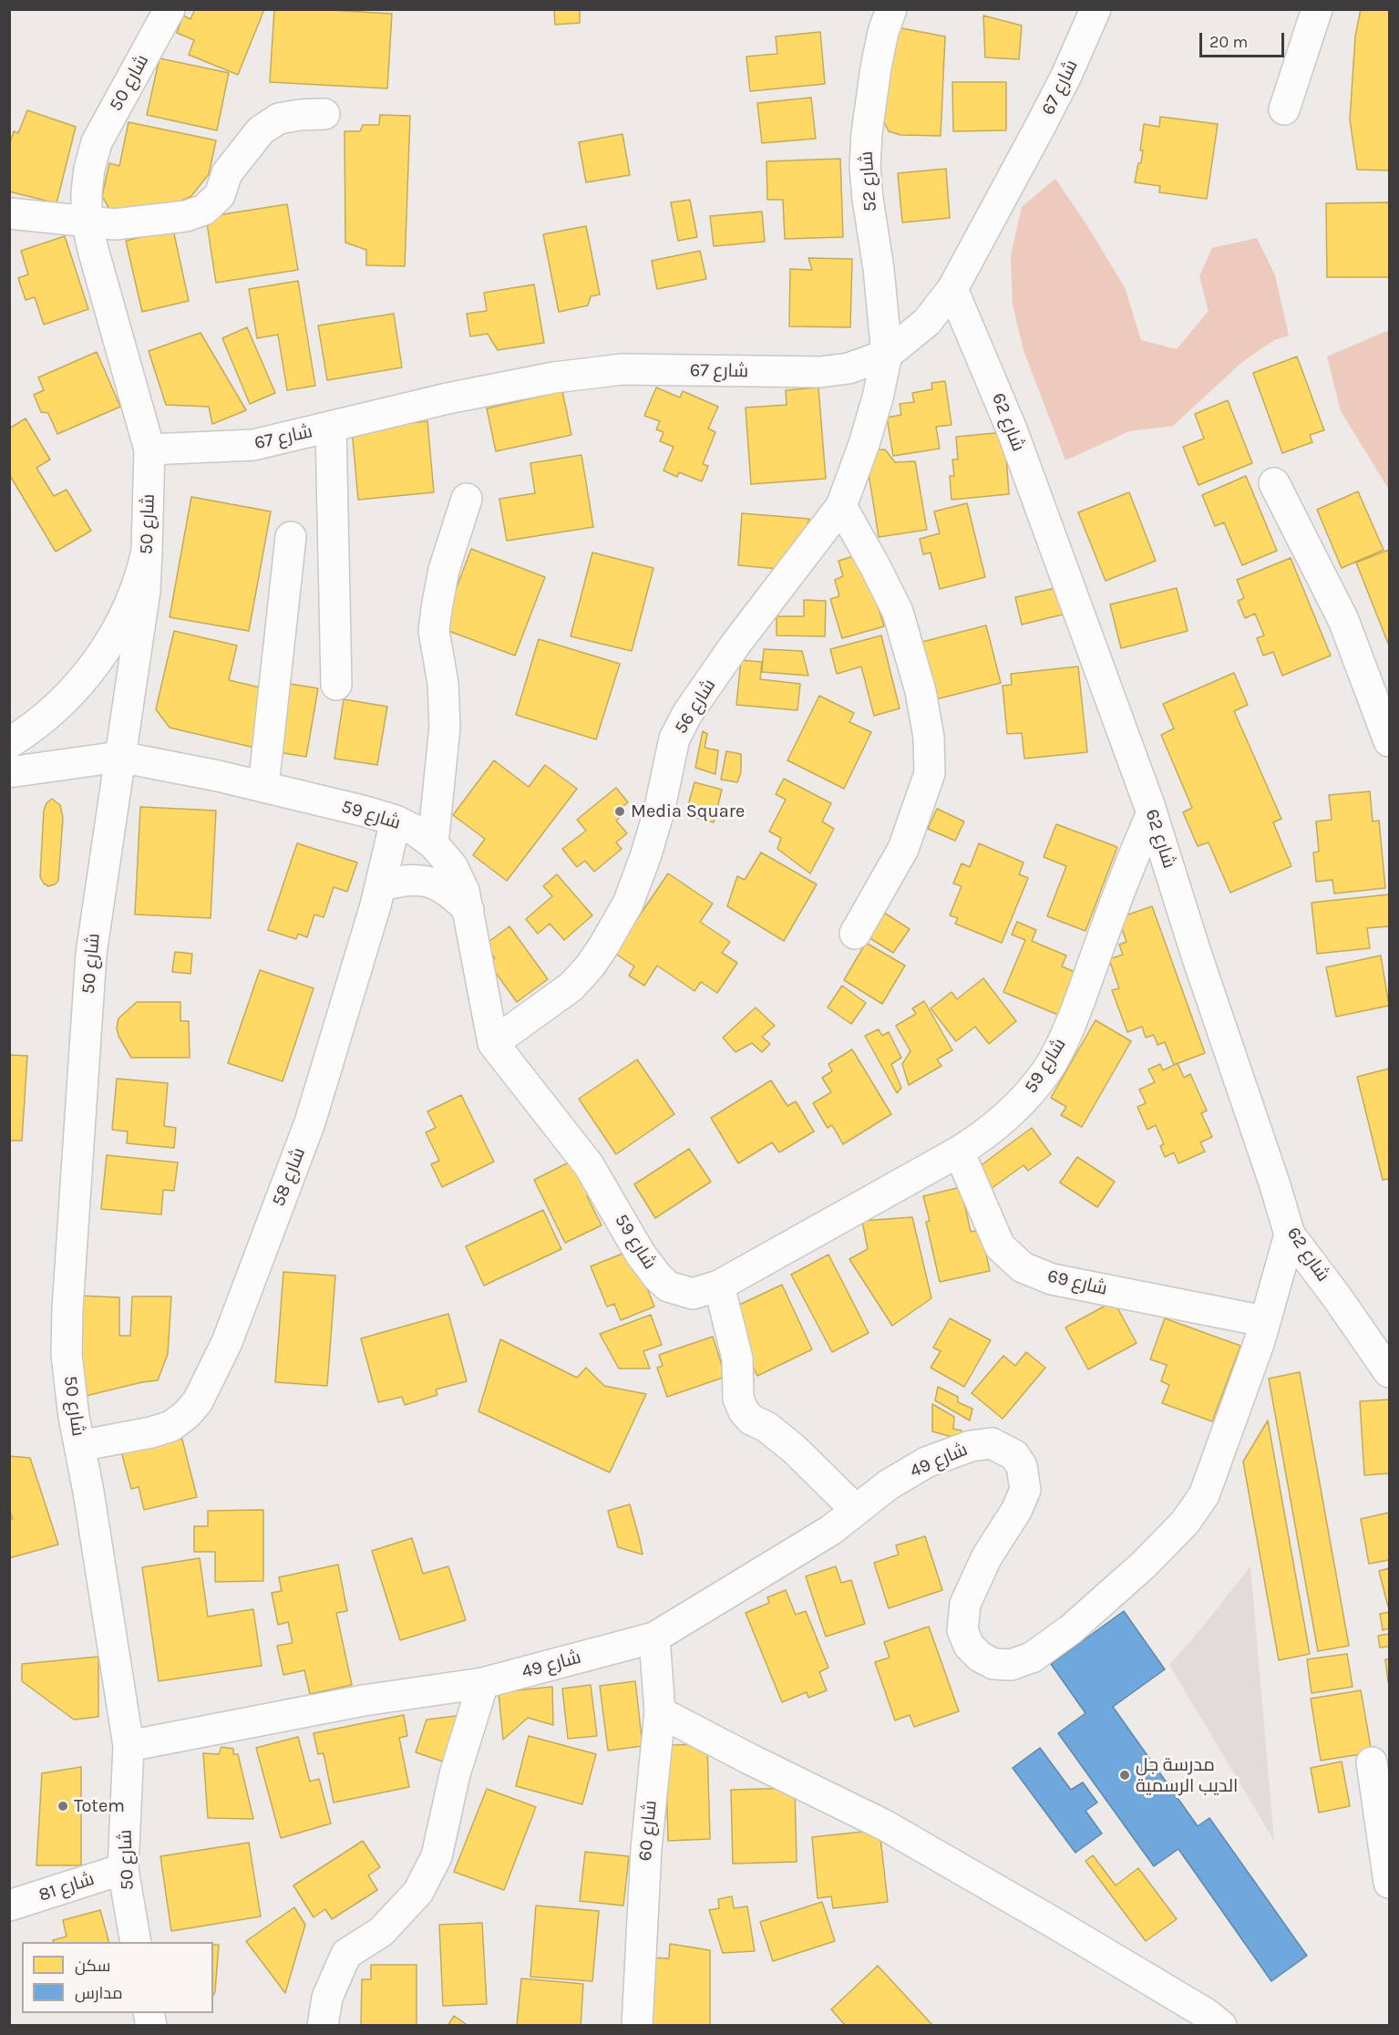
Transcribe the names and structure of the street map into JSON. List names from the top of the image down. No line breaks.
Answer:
{"streets":{"street":["شارع 50","شارع 67","شارع 52","شارع 62","شارع 56","شارع 59","شارع 58","شارع 69","شارع 49","شارع 60","شارع 81"]},"crossings":[["شارع 50","شارع 67"],["شارع 50","شارع 59"],["شارع 50","شارع 58"],["شارع 50","شارع 49"],["شارع 50","شارع 81"],["شارع 67","شارع 52"],["شارع 67","شارع 62"],["شارع 67","شارع 56"],["شارع 52","شارع 56"],["شارع 62","شارع 59"],["شارع 62","شارع 49"],["شارع 56","شارع 59"],["شارع 59","شارع 58"],["شارع 59","شارع 69"],["شارع 69","شارع 49"],["شارع 49","شارع 60"]],"places":["Media Square","مدرسة جل الديب الرسمية","Totem"],"legend":["سكن","مدارس"],"scale_bar":"20 m"}
